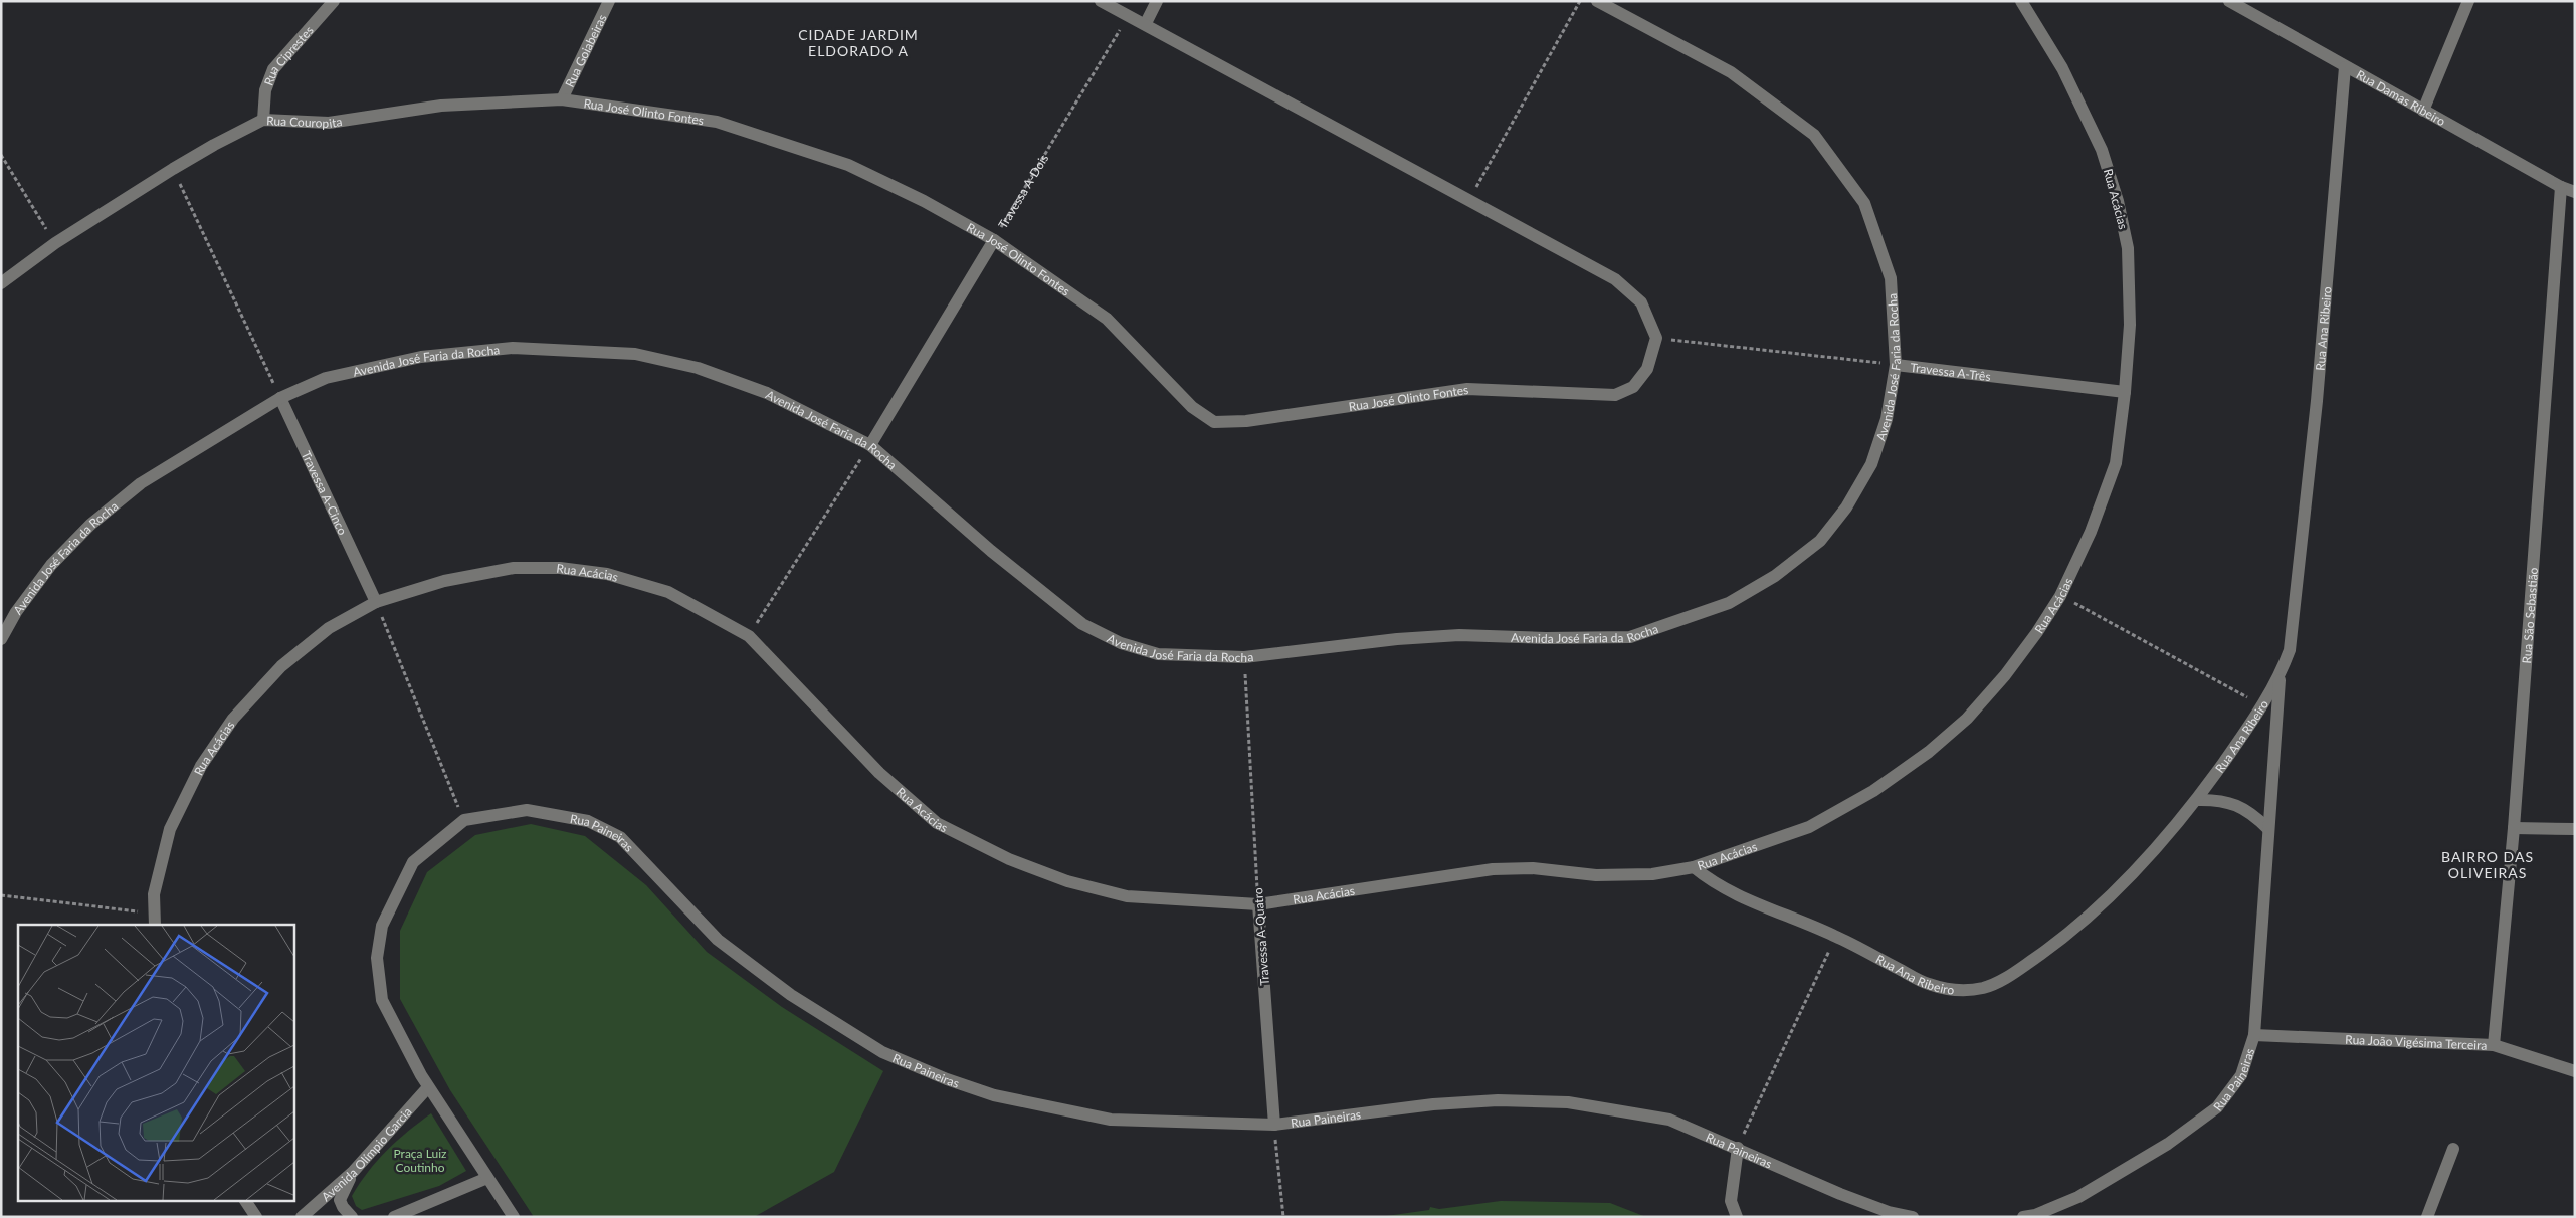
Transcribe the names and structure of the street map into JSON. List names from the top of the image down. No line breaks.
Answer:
{"streets":{"street":["Rua Goiabeiras","Rua Ciprestes","Rua Damas Ribeiro","Rua José Olinto Fontes","Rua Couropita","Travessa A-Dois","Rua Acácias","Rua Ana Ribeiro","Avenida José Faria da Rocha","Travessa A-Três","Travessa A-Cinco","Rua São Sebastião","Rua Paineiras","Travessa A-Quatro","Rua João Vigésima Terceira","Avenida Olímpio Garcia"]},"crossings":[["Rua Goiabeiras","Rua José Olinto Fontes"],["Rua Goiabeiras","Rua Couropita"],["Rua Ciprestes","Rua Couropita"],["Rua Damas Ribeiro","Rua Ana Ribeiro"],["Rua Damas Ribeiro","Rua São Sebastião"],["Rua José Olinto Fontes","Rua Couropita"],["Rua José Olinto Fontes","Travessa A-Dois"],["Rua José Olinto Fontes","Travessa A-Três"],["Travessa A-Dois","Avenida José Faria da Rocha"],["Rua Acácias","Rua Ana Ribeiro"],["Rua Acácias","Travessa A-Três"],["Rua Acácias","Travessa A-Cinco"],["Rua Acácias","Travessa A-Quatro"],["Rua Ana Ribeiro","Rua Paineiras"],["Avenida José Faria da Rocha","Travessa A-Três"],["Avenida José Faria da Rocha","Travessa A-Cinco"],["Avenida José Faria da Rocha","Travessa A-Quatro"],["Rua São Sebastião","Rua João Vigésima Terceira"],["Rua Paineiras","Travessa A-Quatro"],["Rua Paineiras","Rua João Vigésima Terceira"],["Rua Paineiras","Avenida Olímpio Garcia"]],"districts":["CIDADE JARDIM ELDORADO A","BAIRRO DAS OLIVEIRAS"],"parks":["Praça Luiz Coutinho"]}
